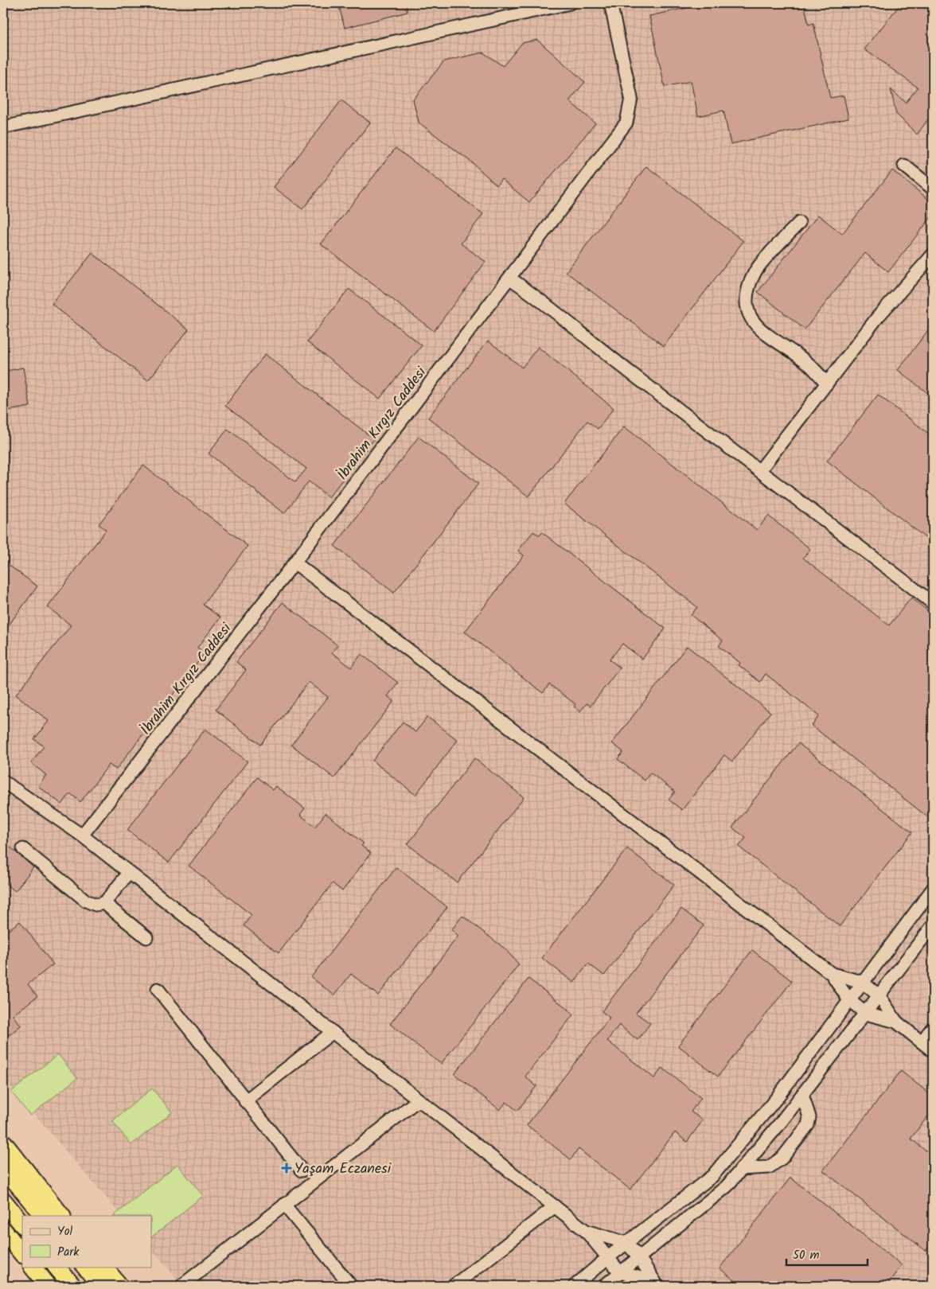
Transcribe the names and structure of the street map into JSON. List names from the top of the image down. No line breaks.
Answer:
{"streets":{"street":["İbrahim Kırgız Caddesi"]},"places":{"health":["Yaşam Eczanesi"]},"legend":["Yol","Park"],"scale_bar":"50 m"}
